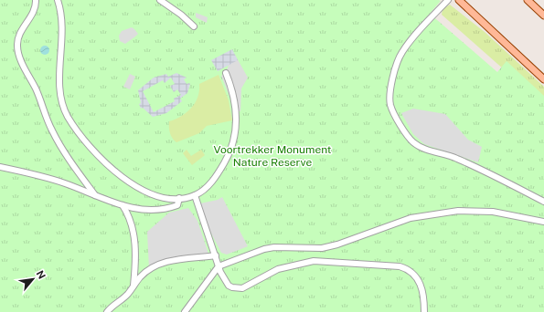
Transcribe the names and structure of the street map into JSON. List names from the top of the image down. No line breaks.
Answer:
{"parks":["Voortrekker Monument Nature Reserve"],"north":"top right"}
